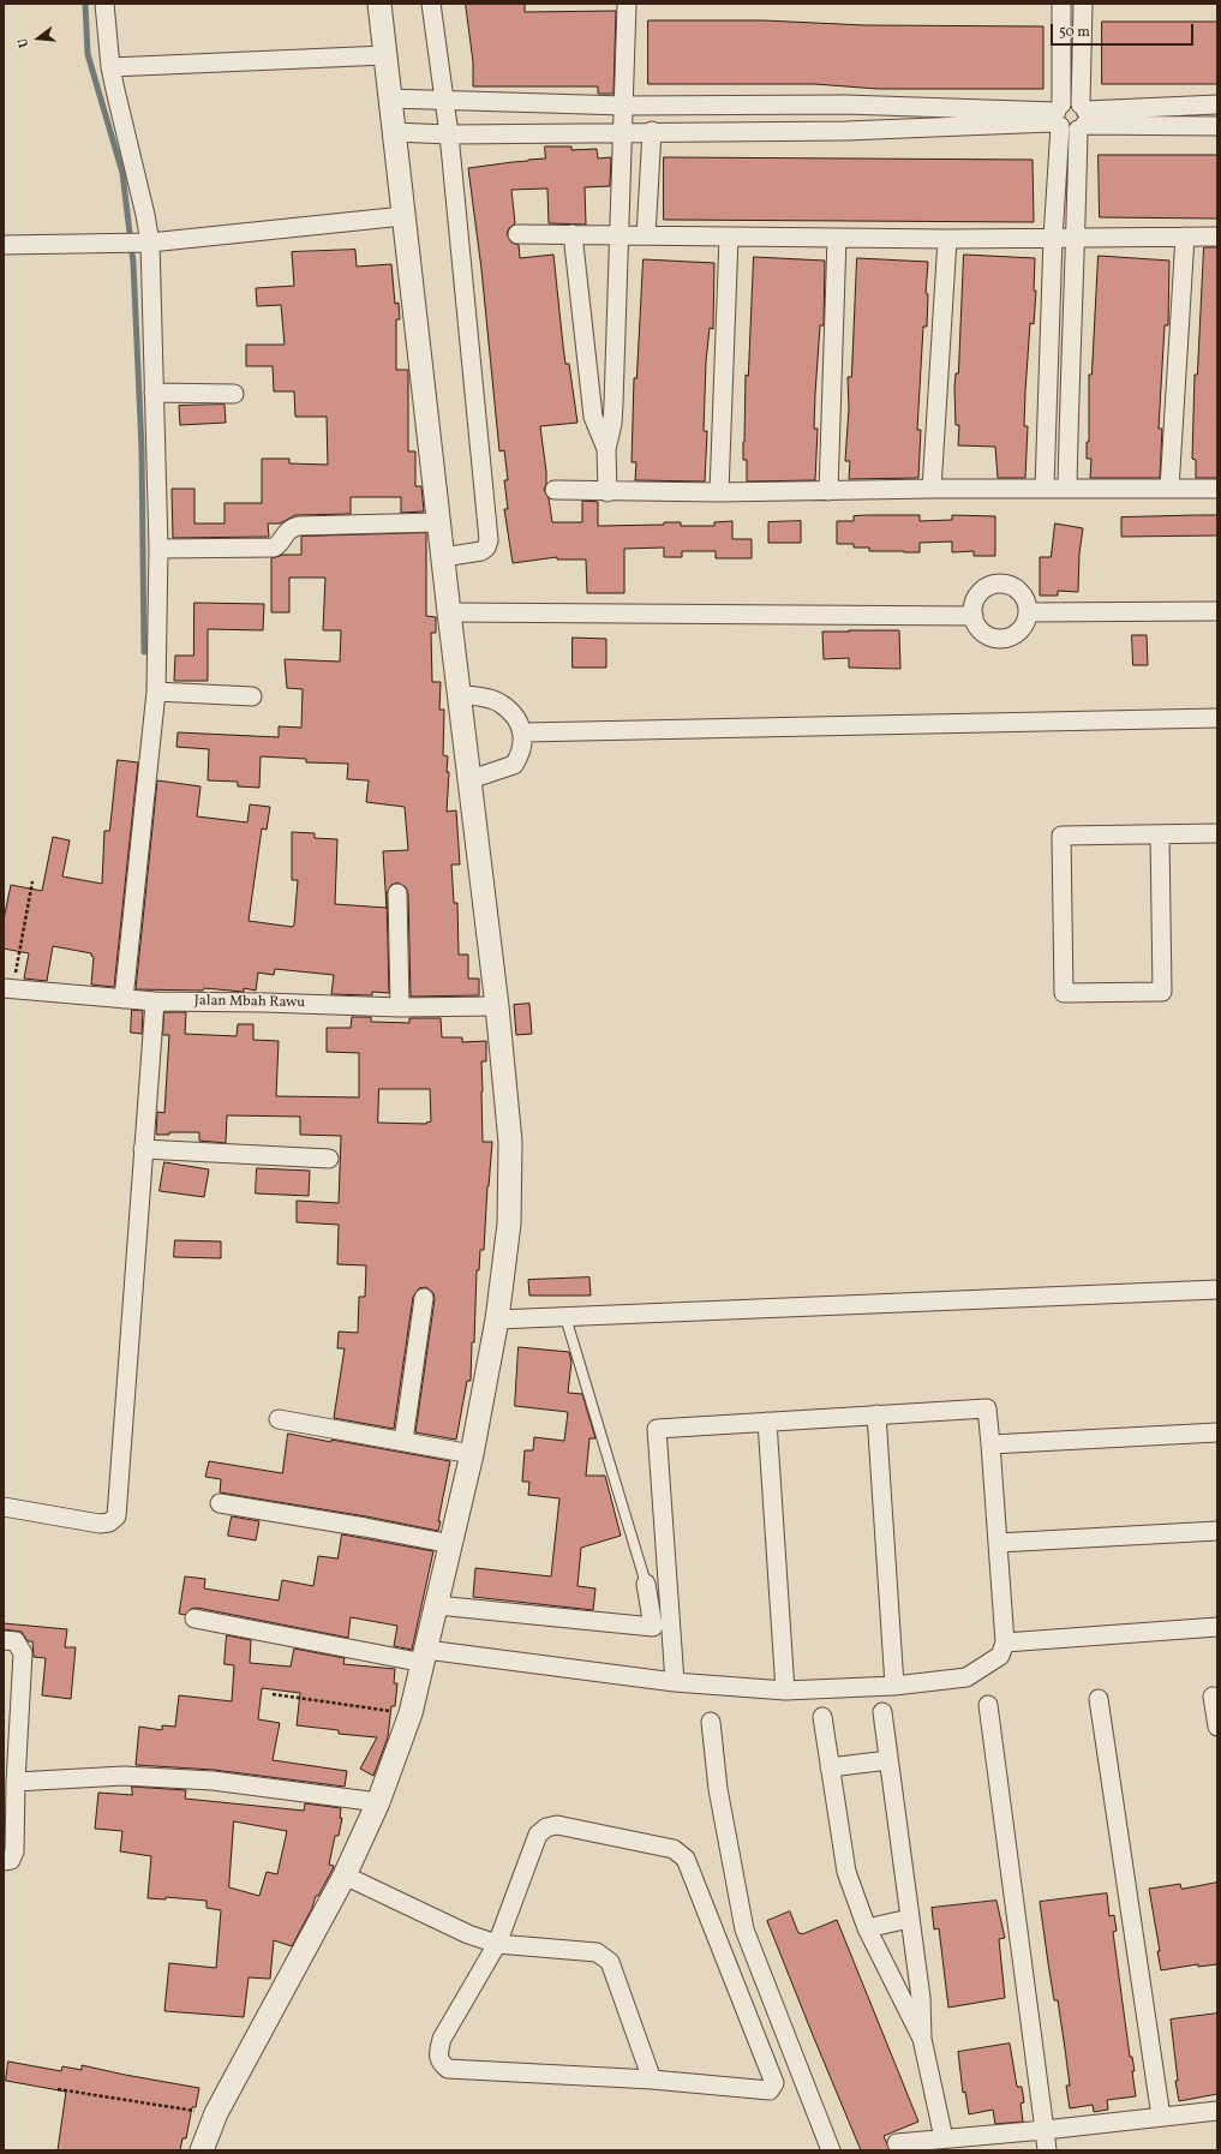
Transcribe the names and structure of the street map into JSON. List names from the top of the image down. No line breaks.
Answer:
{"streets":{"street":["Jalan Mbah Rawu"]},"scale_bar":"50 m","north":"left"}
